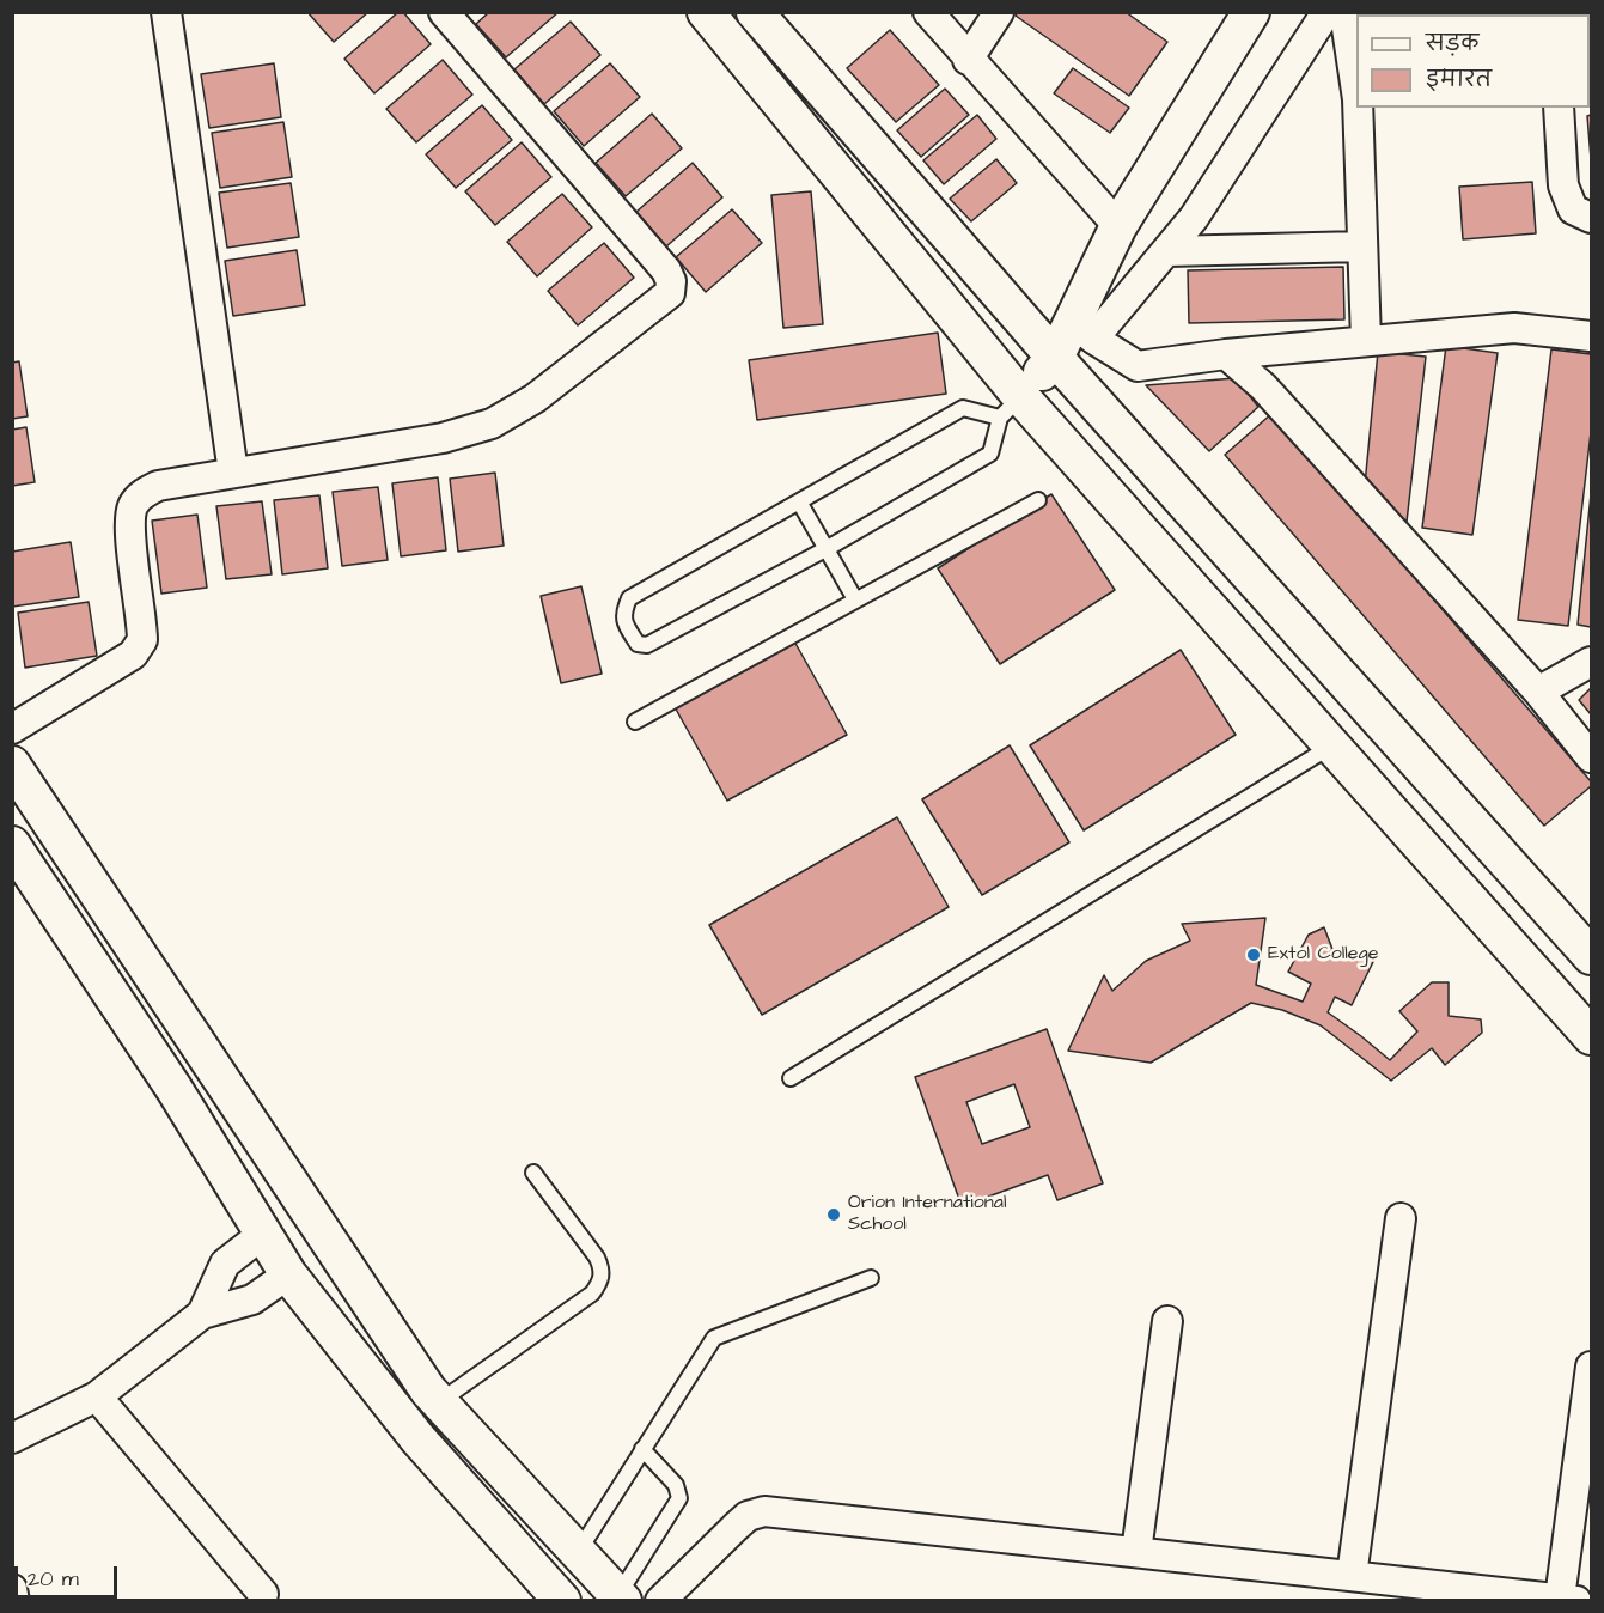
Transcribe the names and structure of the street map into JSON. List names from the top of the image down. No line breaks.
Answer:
{"places":["Extol College","Orion International School"],"legend":["सड़क","इमारत"],"scale_bar":"20 m"}
